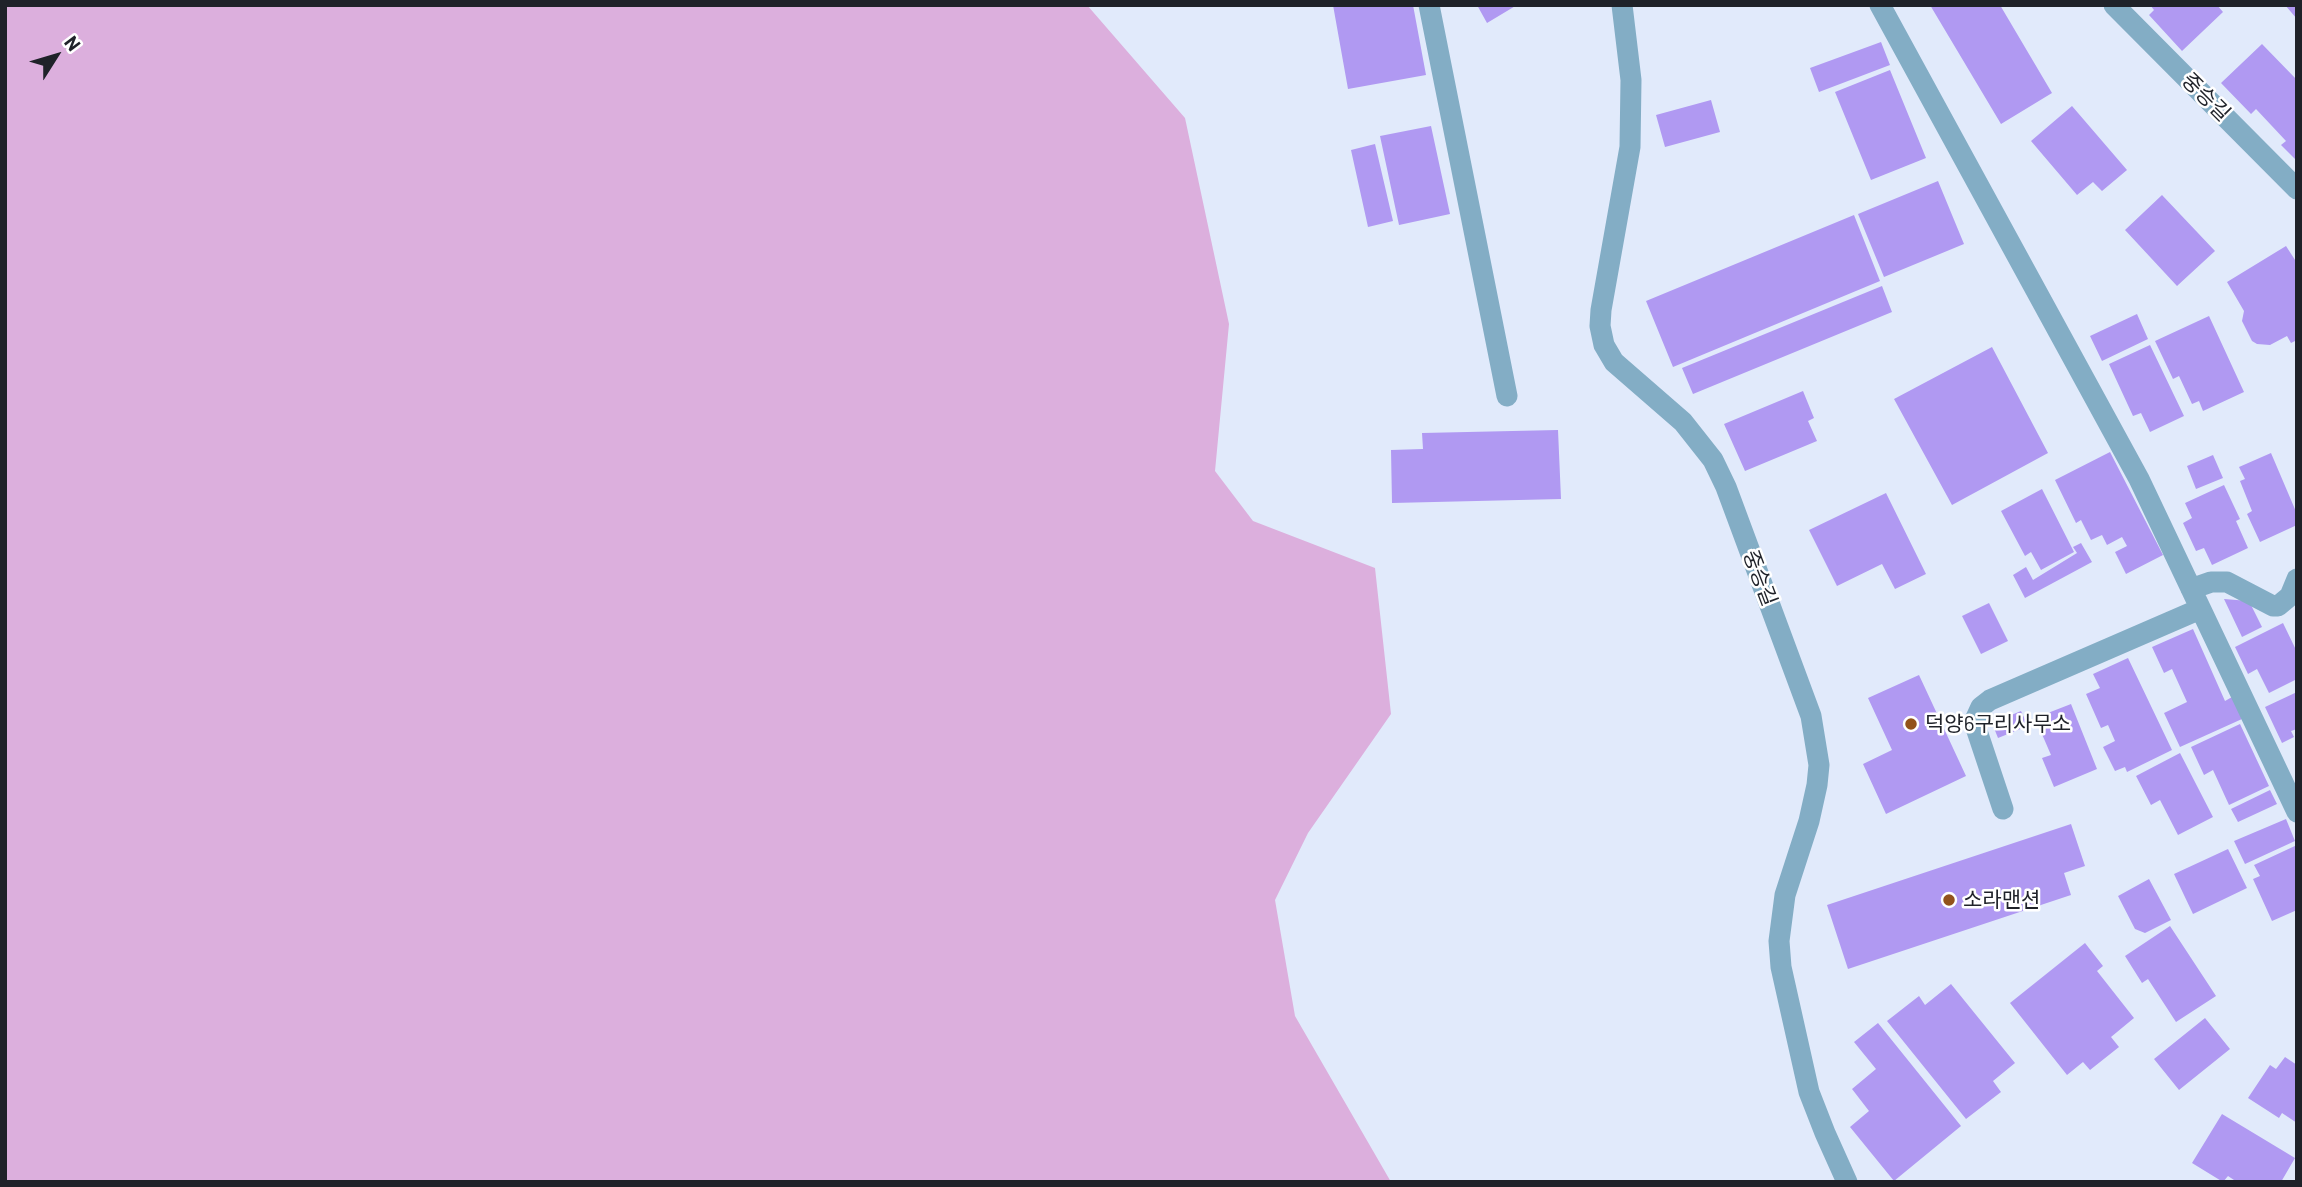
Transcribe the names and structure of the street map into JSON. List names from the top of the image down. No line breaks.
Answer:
{"streets":{"street":["중승길"]},"places":["덕양6구리사무소","소라맨션"],"north":"top right"}
